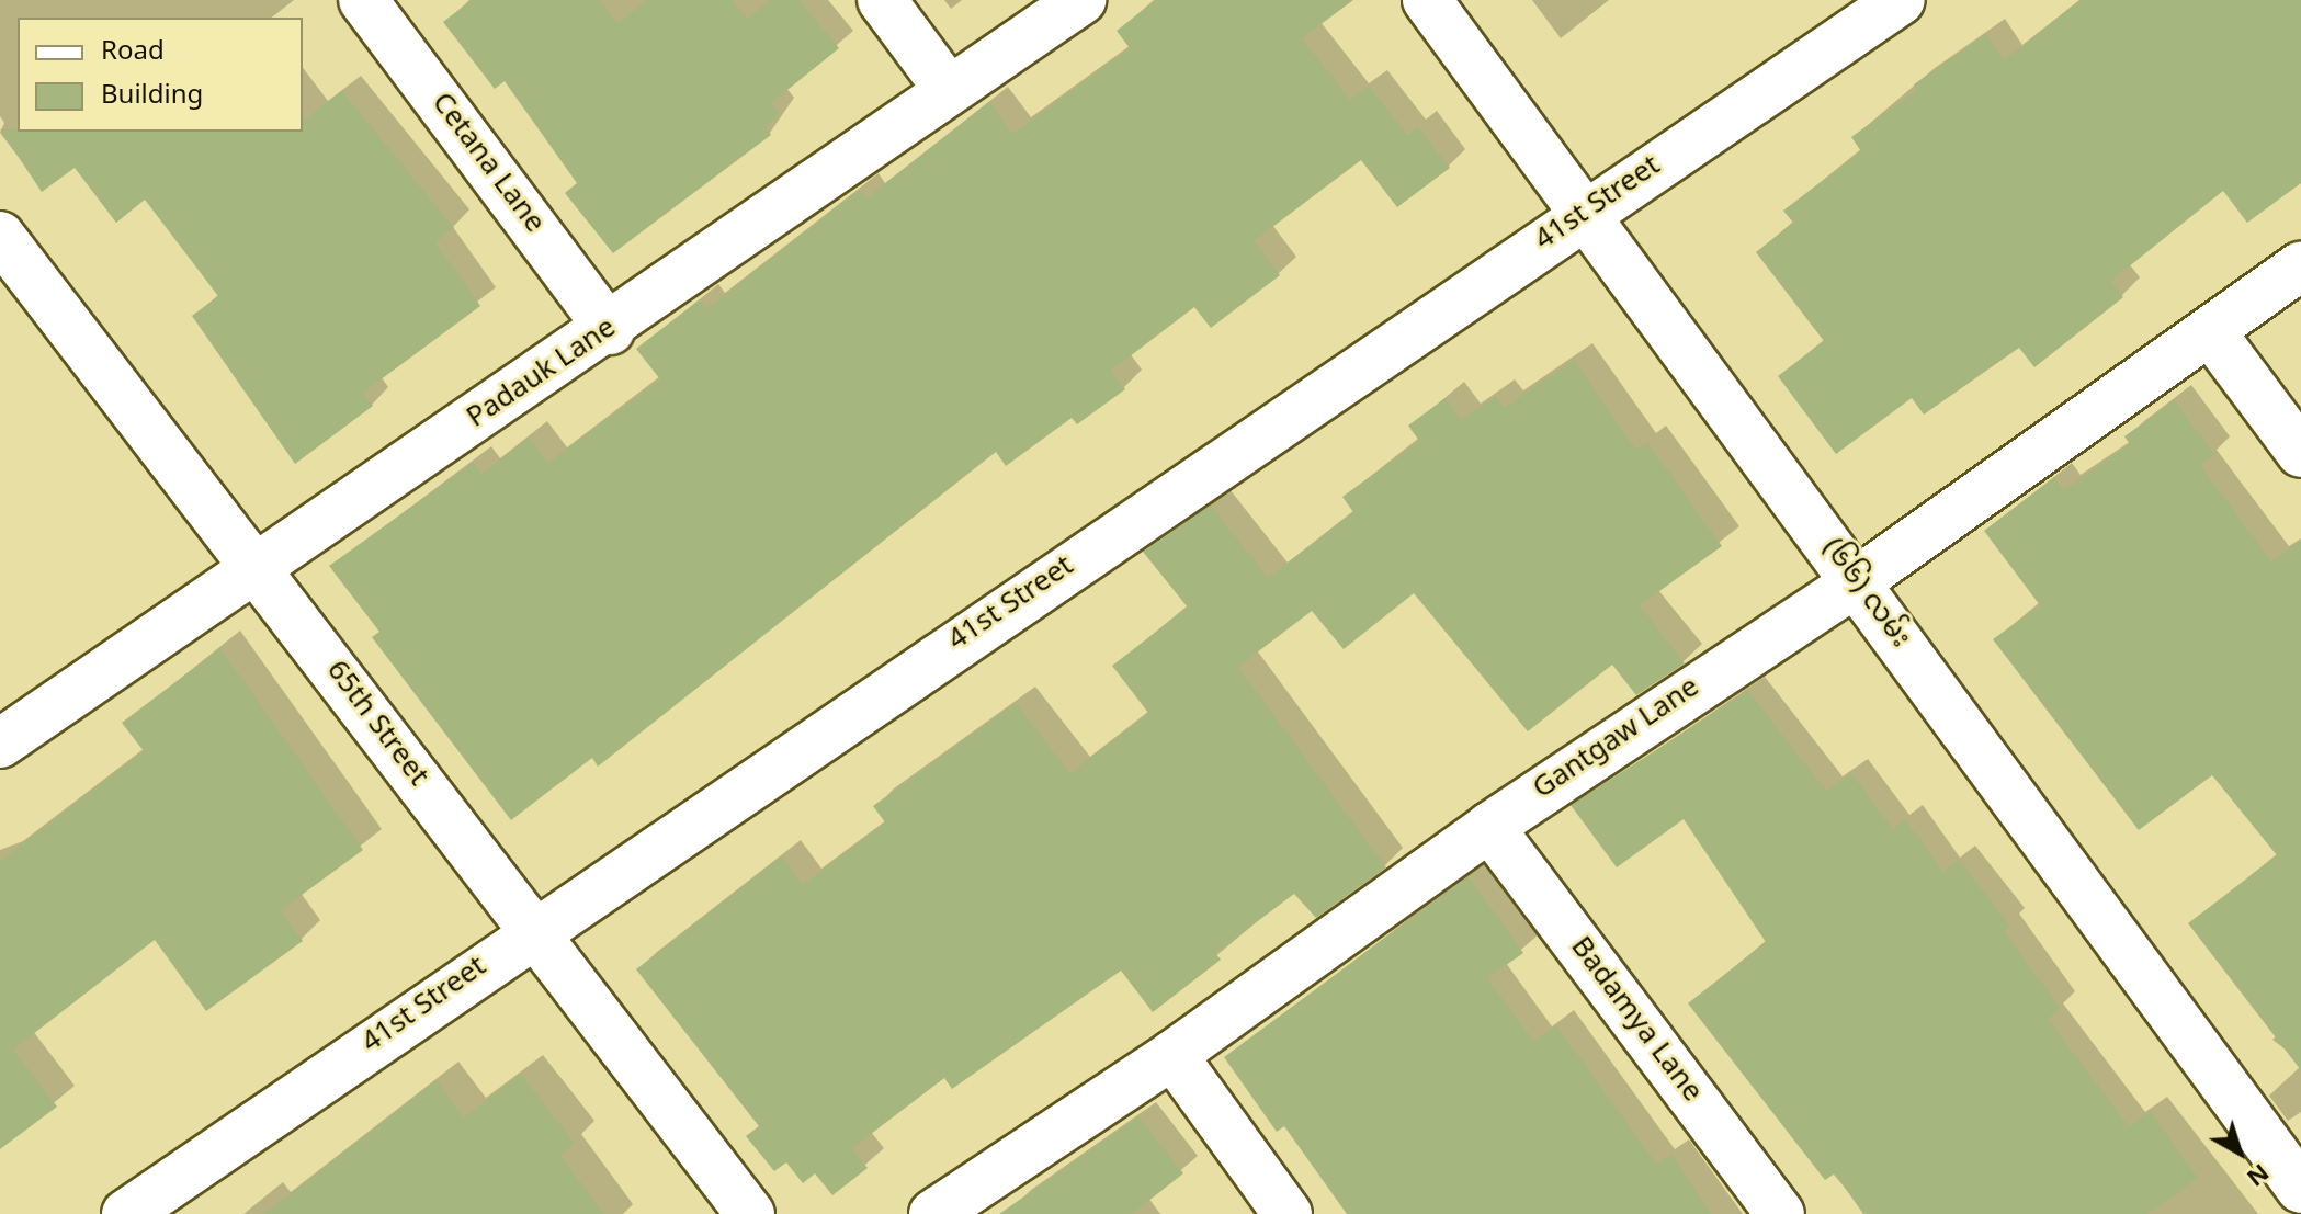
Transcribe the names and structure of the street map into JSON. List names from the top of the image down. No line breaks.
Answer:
{"streets":{"street":["Cetana Lane","41st Street","Padauk Lane","(၆၆) လမ်း","65th Street","Gantgaw Lane","Badamya Lane"]},"crossings":[["Cetana Lane","Padauk Lane"],["41st Street","(၆၆) လမ်း"],["41st Street","65th Street"],["Padauk Lane","65th Street"],["(၆၆) လမ်း","Gantgaw Lane"],["Gantgaw Lane","Badamya Lane"]],"legend":["Road","Building"],"north":"bottom right"}
